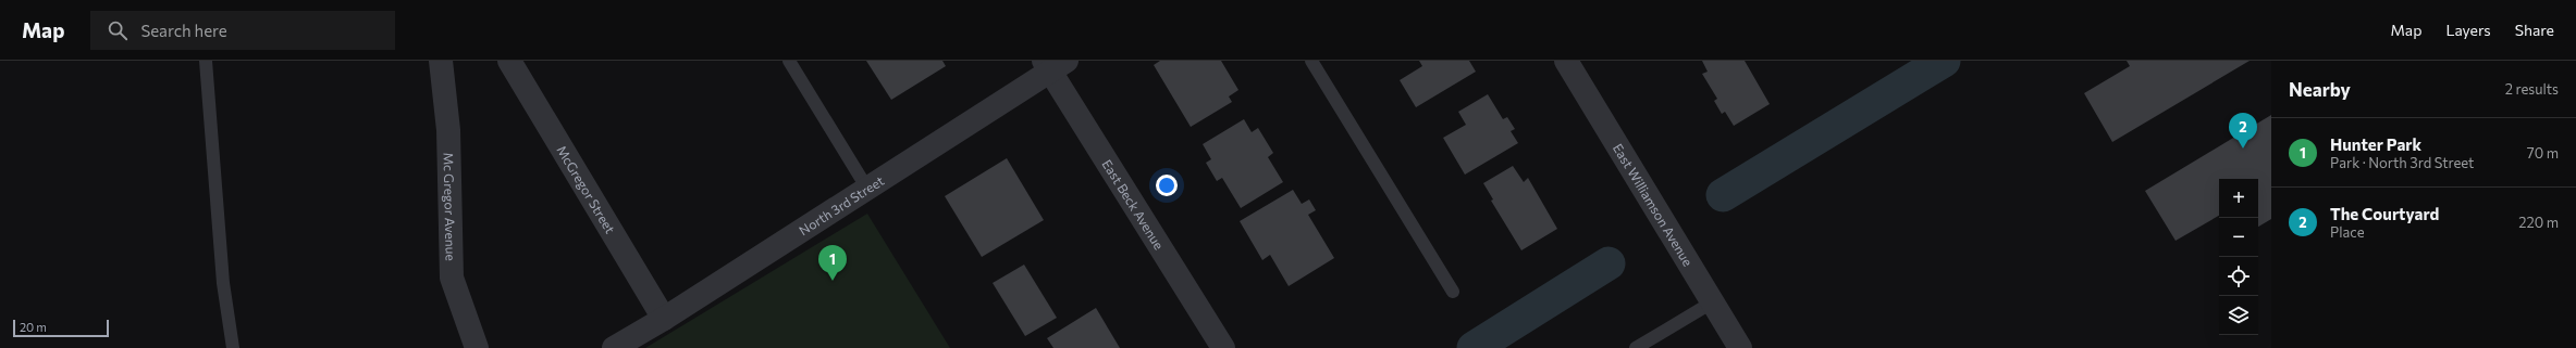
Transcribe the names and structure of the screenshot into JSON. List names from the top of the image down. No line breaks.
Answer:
{"streets":{"street":["McGregor Street","North 3rd Street","East Beck Avenue","East Williamson Avenue","Mc Gregor Avenue"]},"crossings":[["McGregor Street","North 3rd Street"],["North 3rd Street","East Beck Avenue"]],"scale_bar":"20 m","page":{"header":"Map","search":"Search here","nav":["Map","Layers","Share"],"heading":["Nearby","2 results"],"pins":["2","1"],"list":[{"mark":"1","name":"Hunter Park","note":"Park · North 3rd Street","value":"70 m"},{"mark":"2","name":"The Courtyard","note":"Place","value":"220 m"}],"map_buttons":["+","−"],"scale":"20 m"}}
